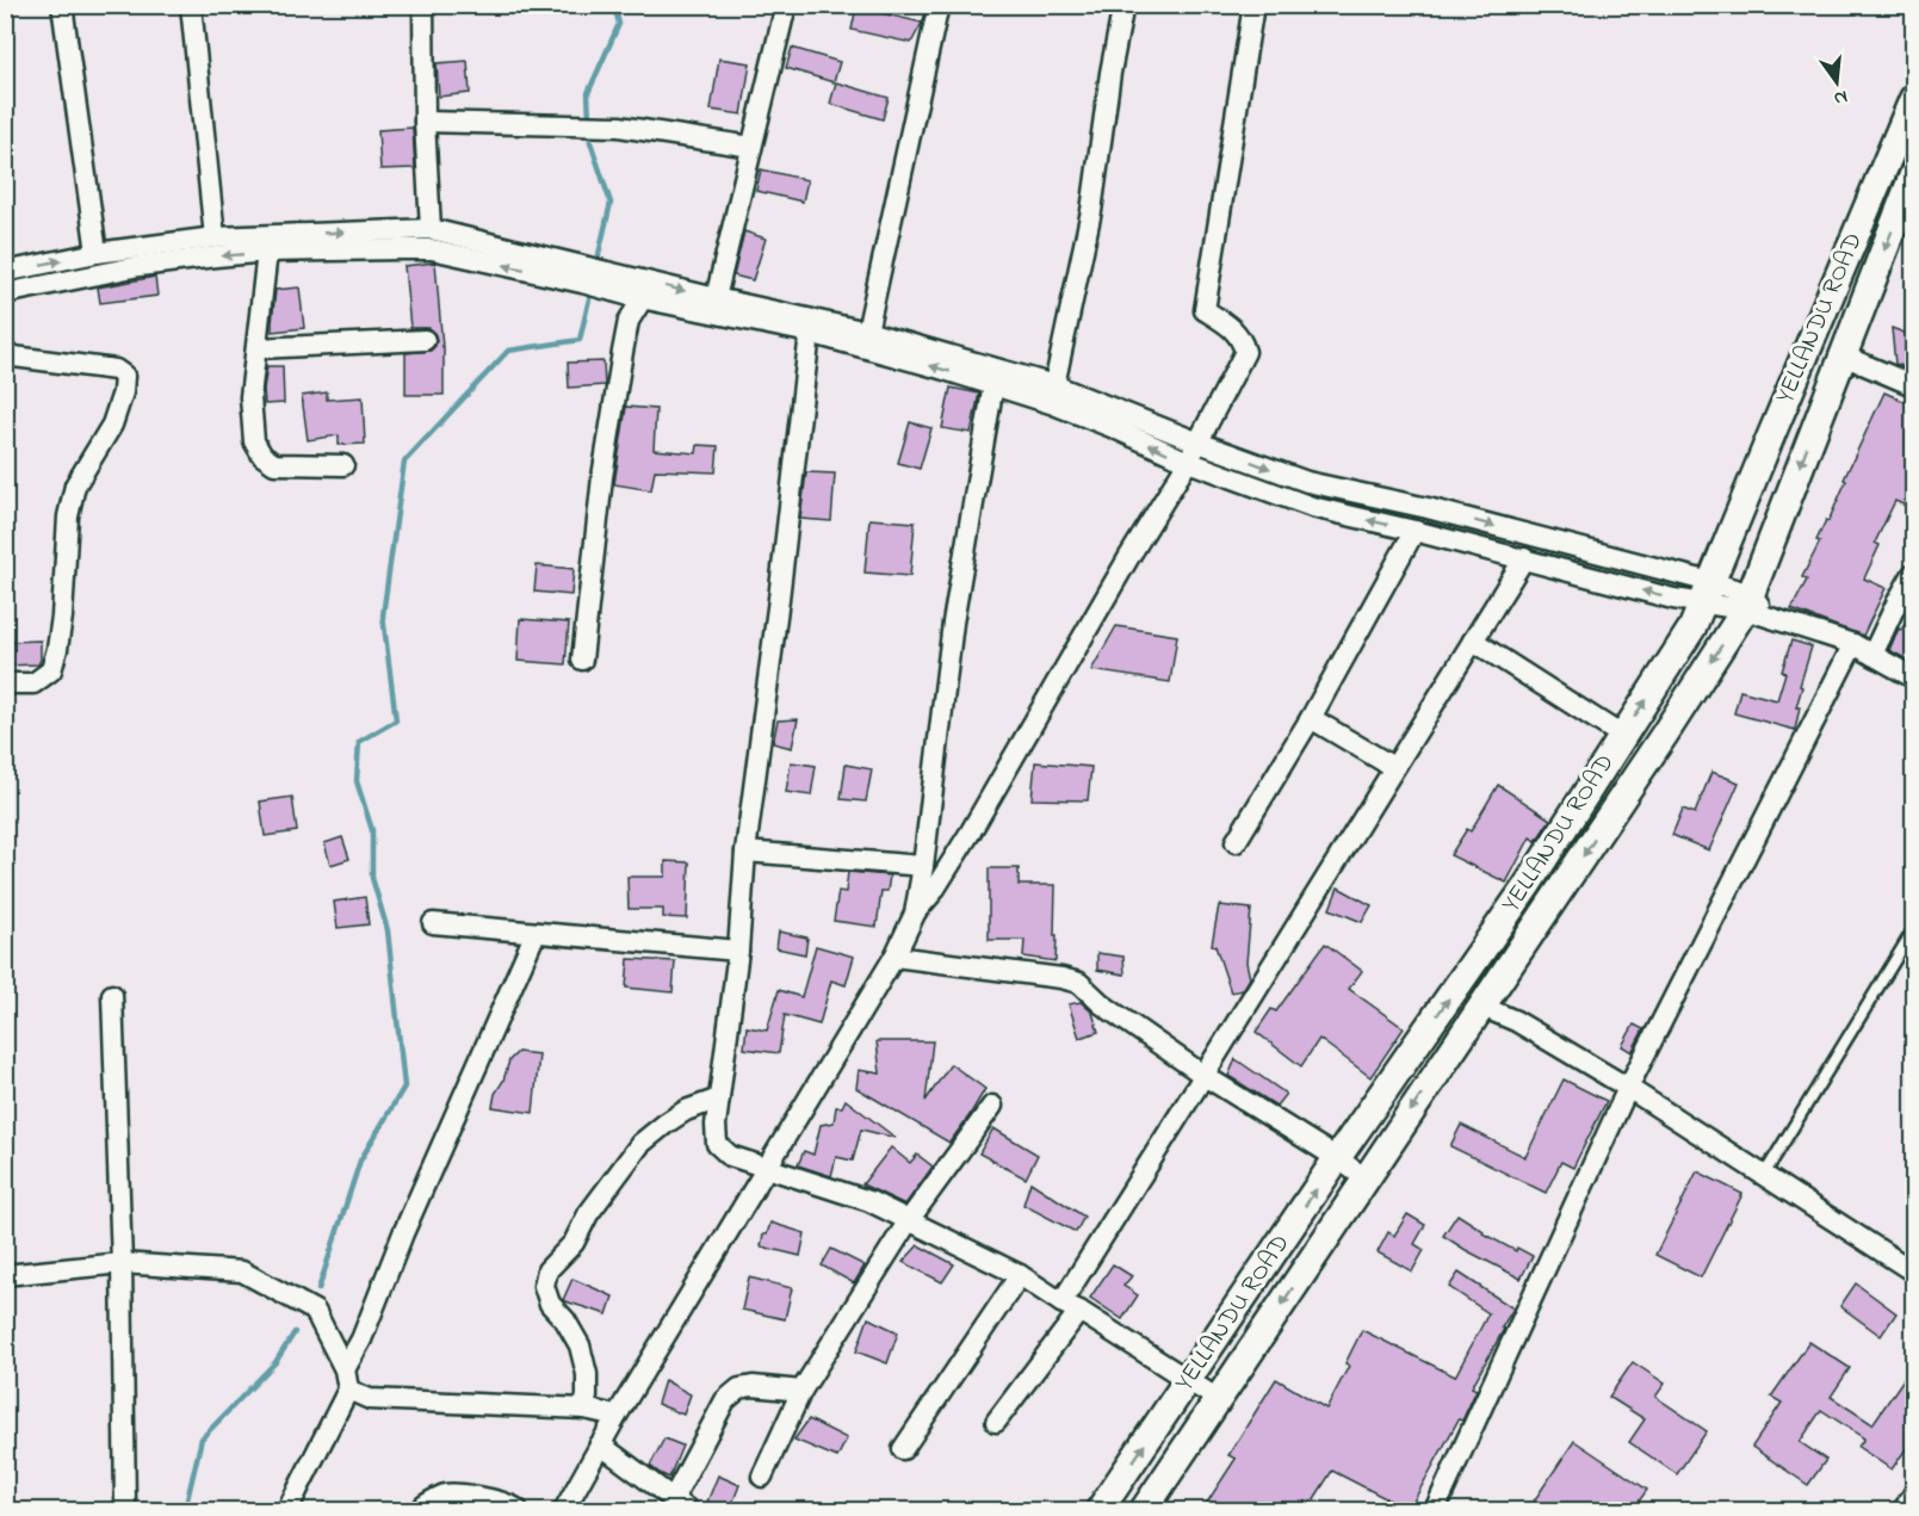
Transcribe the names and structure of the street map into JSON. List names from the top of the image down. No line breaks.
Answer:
{"streets":{"main road":["YELLANDU ROAD"]},"north":"bottom"}
